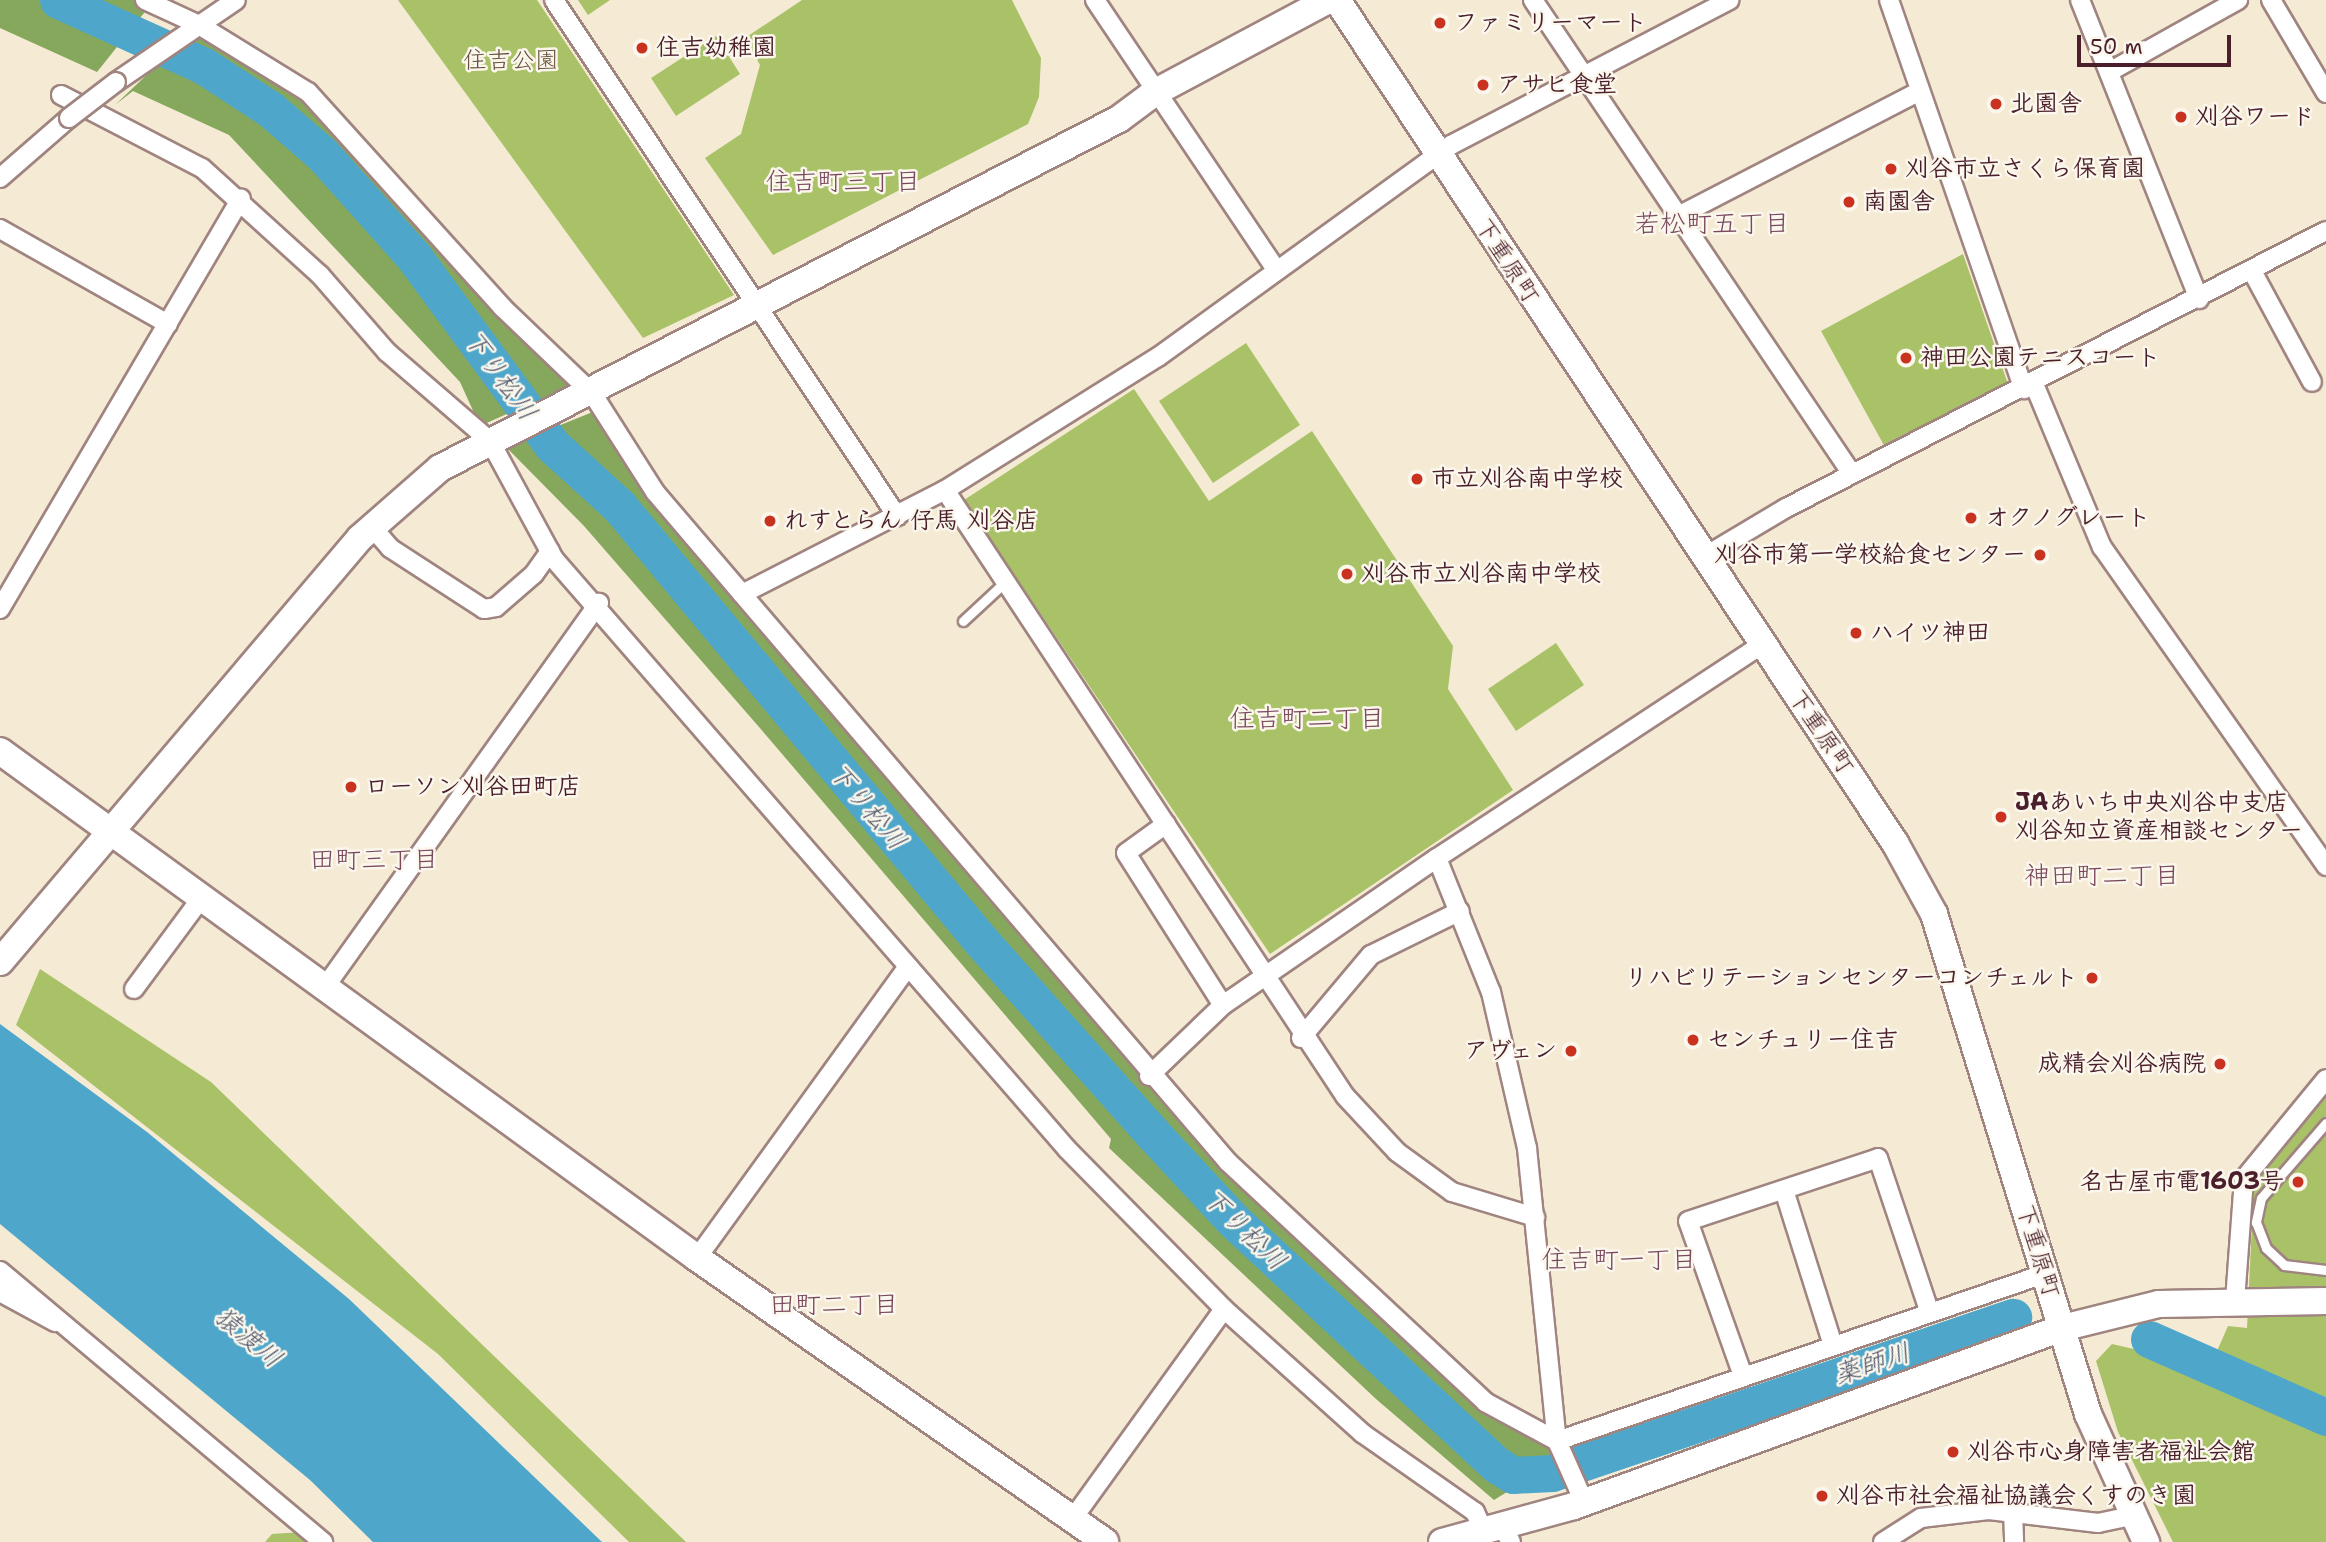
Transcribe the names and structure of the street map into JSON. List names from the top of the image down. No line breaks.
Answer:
{"streets":{"street":["下重原町"]},"districts":["住吉町三丁目","若松町五丁目","住吉町二丁目","田町三丁目","神田町二丁目","住吉町一丁目","田町二丁目"],"water":["下り松川","猿渡川","薬師川"],"parks":["住吉公園"],"places":["ファミリーマート","住吉幼稚園","アサヒ食堂","北園舎","刈谷ワード","刈谷市立さくら保育園","南園舎","神田公園テニスコート","市立刈谷南中学校","オクノグレート","れすとらん 仔馬 刈谷店","刈谷市第一学校給食センター","刈谷市立刈谷南中学校","ハイツ神田","ローソン刈谷田町店","JAあいち中央刈谷中支店 刈谷知立資産相談センター","リハビリテーションセンターコンチェルト","センチュリー住吉","アヴェン","成精会刈谷病院","名古屋市電1603号","刈谷市心身障害者福祉会館","刈谷市社会福祉協議会くすのき園"],"scale_bar":"50 m"}
